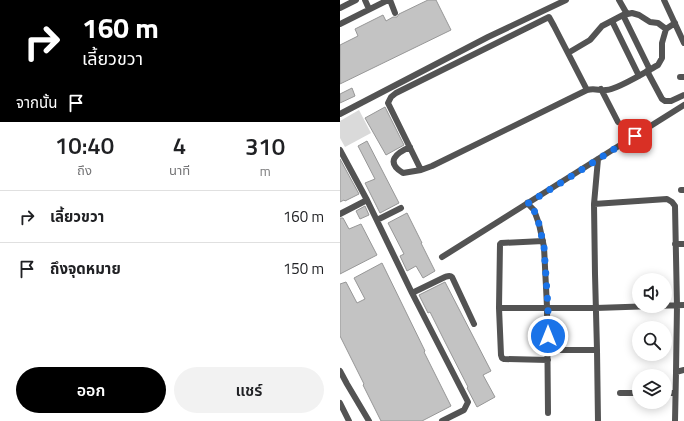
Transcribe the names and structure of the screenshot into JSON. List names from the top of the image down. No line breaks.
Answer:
{"page":{"turn":["160 m","เลี้ยวขวา"],"then":"จากนั้น","eta":["10:40","ถึง","4","นาที","310","m"],"list":[{"name":"เลี้ยวขวา","value":"160 m"},{"name":"ถึงจุดหมาย","value":"150 m"}],"buttons":["ออก","แชร์"]}}
